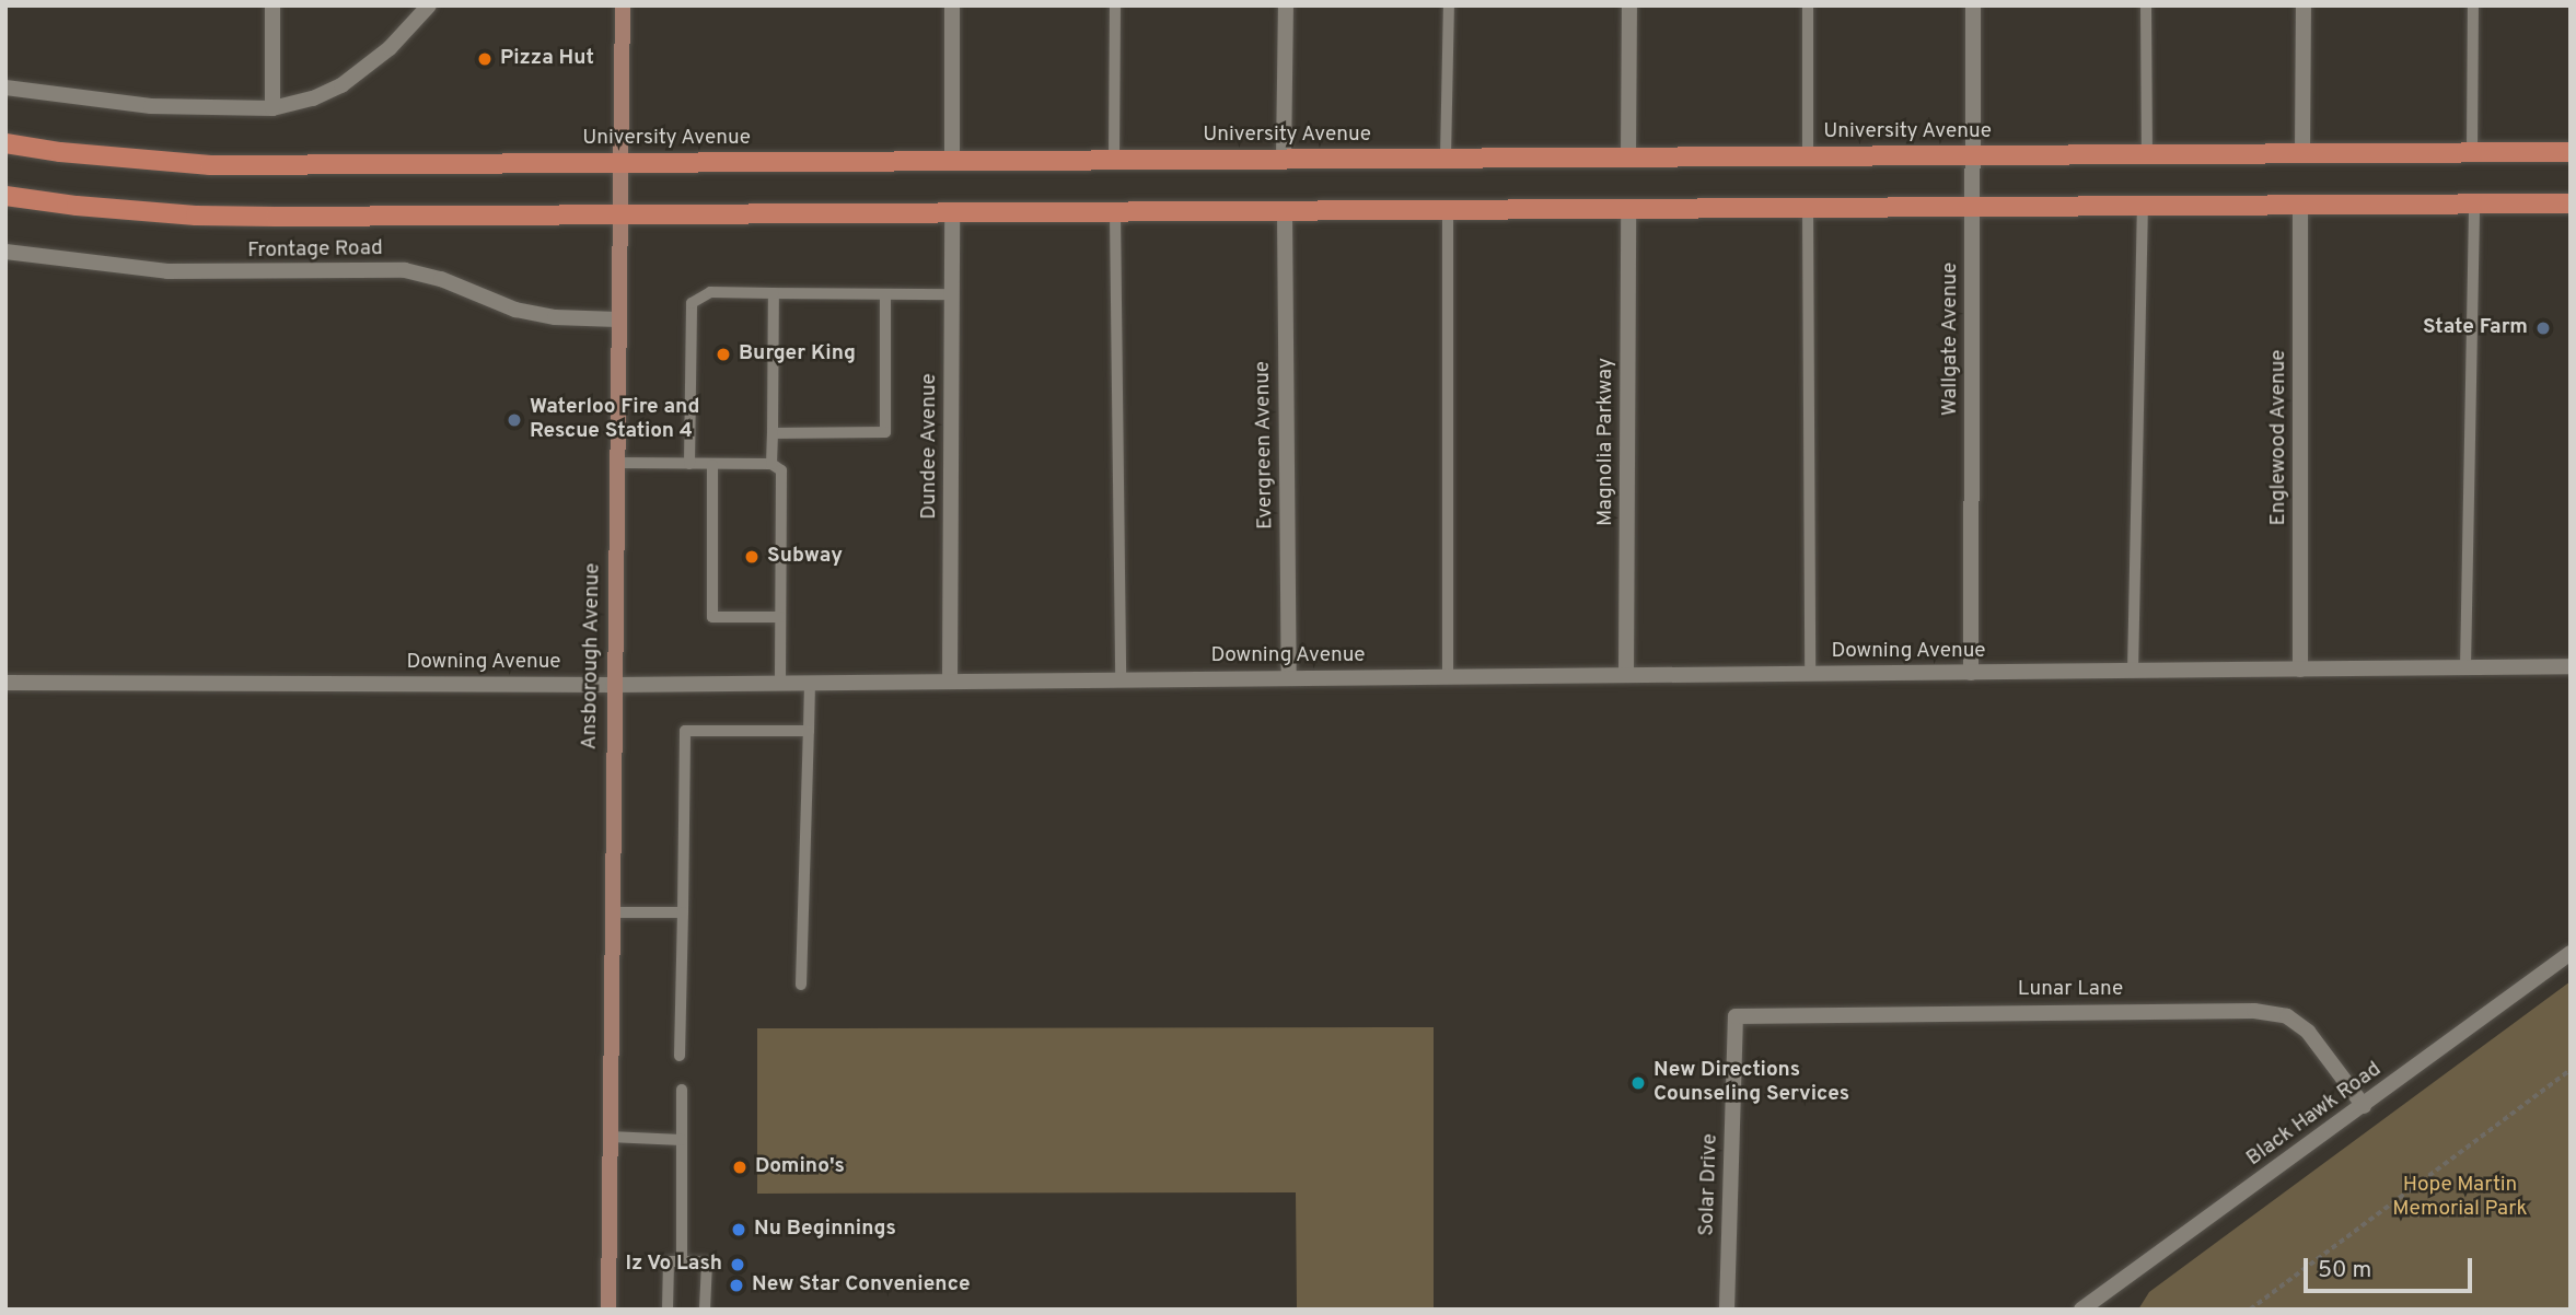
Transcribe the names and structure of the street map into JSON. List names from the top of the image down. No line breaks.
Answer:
{"streets":{"main road":["University Avenue","Ansborough Avenue"],"street":["Frontage Road","Wallgate Avenue","Englewood Avenue","Magnolia Parkway","Evergreen Avenue","Dundee Avenue","Downing Avenue","Lunar Lane","Black Hawk Road","Solar Drive"]},"crossings":[["University Avenue","Wallgate Avenue"],["University Avenue","Ansborough Avenue"],["Frontage Road","Ansborough Avenue"],["Wallgate Avenue","Downing Avenue"],["Englewood Avenue","Downing Avenue"],["Magnolia Parkway","Downing Avenue"],["Evergreen Avenue","Downing Avenue"],["Dundee Avenue","Downing Avenue"],["Downing Avenue","Ansborough Avenue"],["Lunar Lane","Black Hawk Road"],["Lunar Lane","Solar Drive"]],"parks":["Hope Martin Memorial Park"],"places":["Pizza Hut","State Farm","Burger King","Waterloo Fire and Rescue Station 4","Subway","New Directions Counseling Services","Domino's","Nu Beginnings","Iz Vo Lash","New Star Convenience"],"scale_bar":"50 m"}
